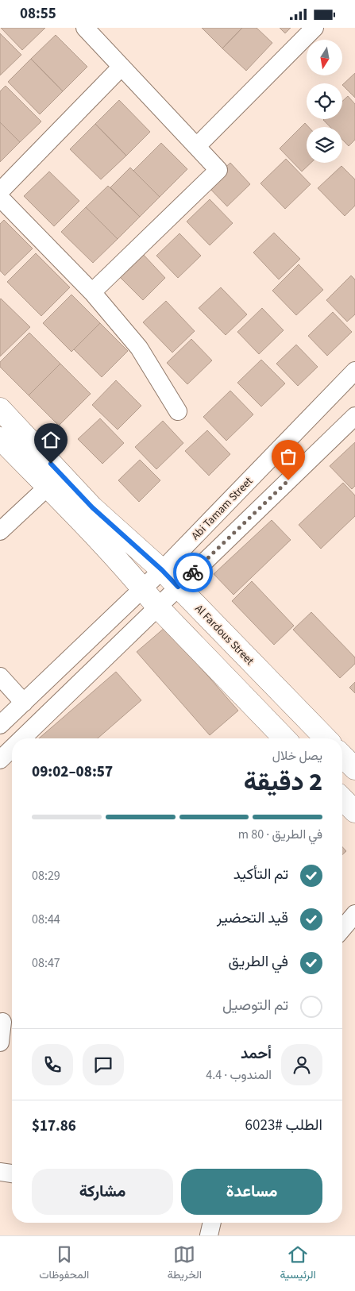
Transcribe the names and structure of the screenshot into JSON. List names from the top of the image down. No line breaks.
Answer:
{"streets":{"main road":["Al Fardous Street"],"street":["Abi Tamam Street"]},"crossings":[["Abi Tamam Street","Al Fardous Street"]],"north":"bottom","page":{"status":"08:55","heading":["2 دقيقة","يصل خلال","08:57–09:02"],"panel":["أحمد","المندوب · 4.4","الطلب #6023","$17.86"],"bar":"في الطريق · 80 m","list":[["تم التأكيد","08:29"],["قيد التحضير","08:44"],["في الطريق","08:47"],"تم التوصيل"],"buttons":["مساعدة","مشاركة"],"tabs":["الرئيسية","الخريطة","المحفوظات"]}}
